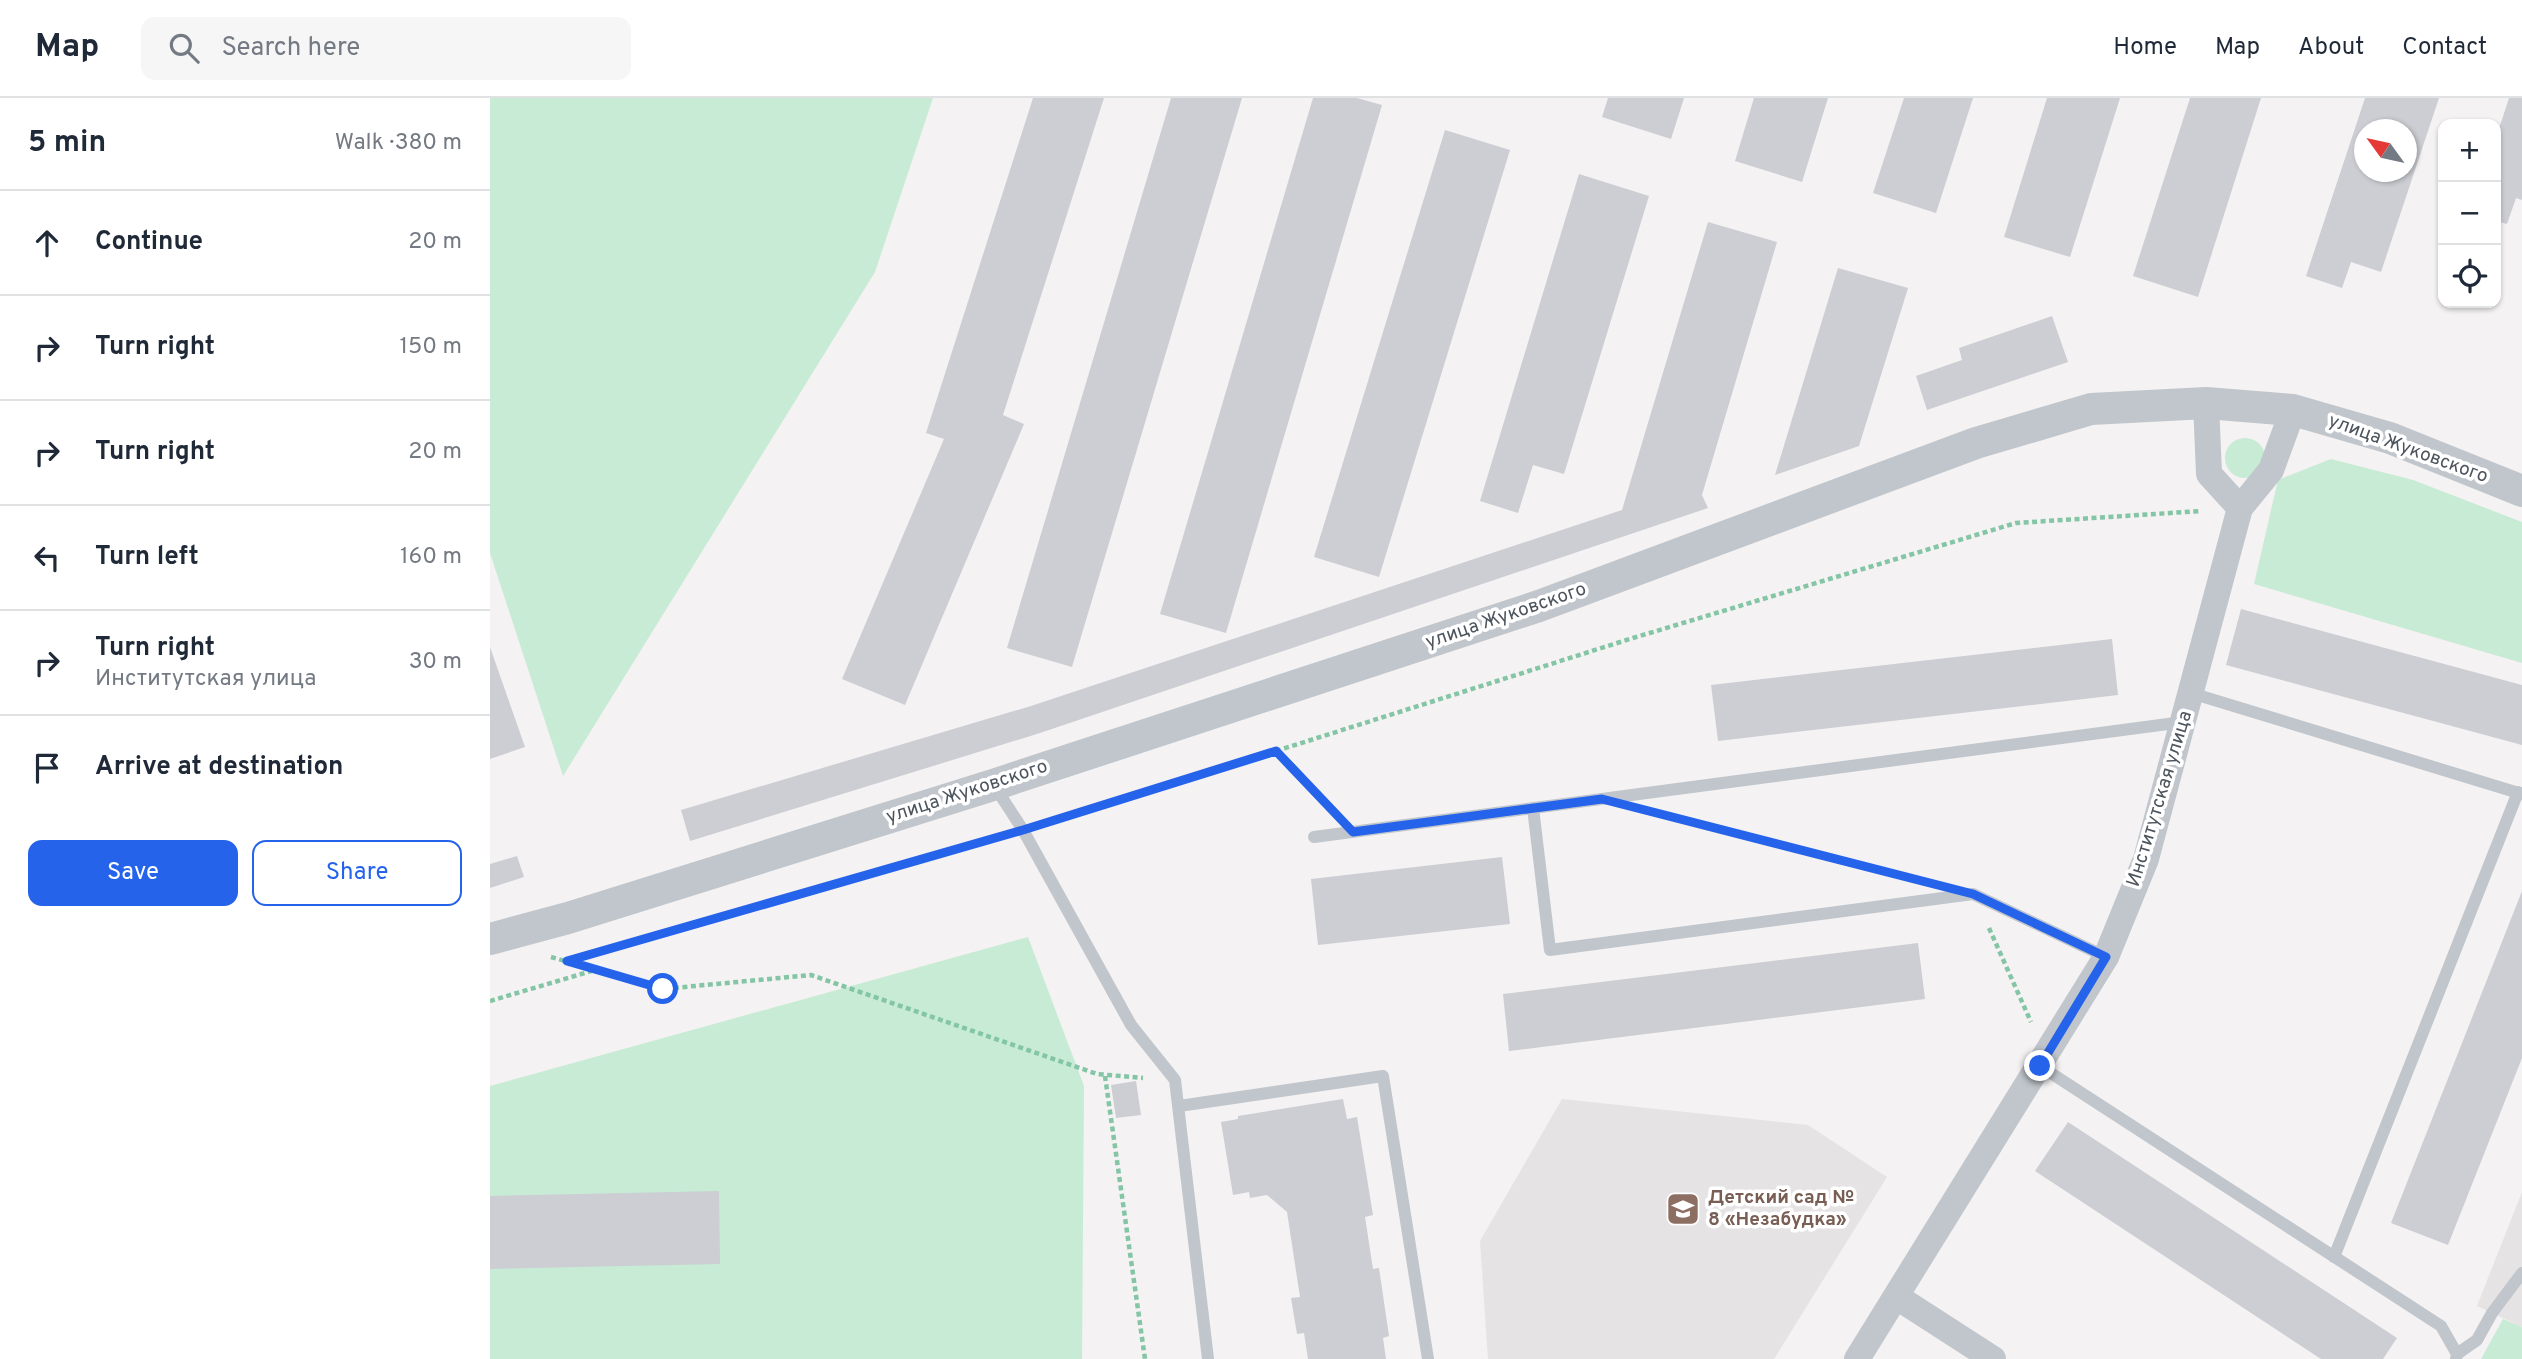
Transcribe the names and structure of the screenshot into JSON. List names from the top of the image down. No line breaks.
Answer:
{"streets":{"street":["улица Жуковского","Институтская улица"]},"places":{"school or university":["Детский сад № 8 «Незабудка»"]},"north":"top left","page":{"header":"Map","search":"Search here","nav":["Home","Map","About","Contact"],"heading":["5 min","Walk · 380 m"],"map_buttons":["+","−"],"list":[["Continue","20 m"],["Turn right","150 m"],["Turn right","20 m"],["Turn left","160 m"],["Turn right","Институтская улица","30 m"],"Arrive at destination"],"buttons":["Save","Share"]}}
